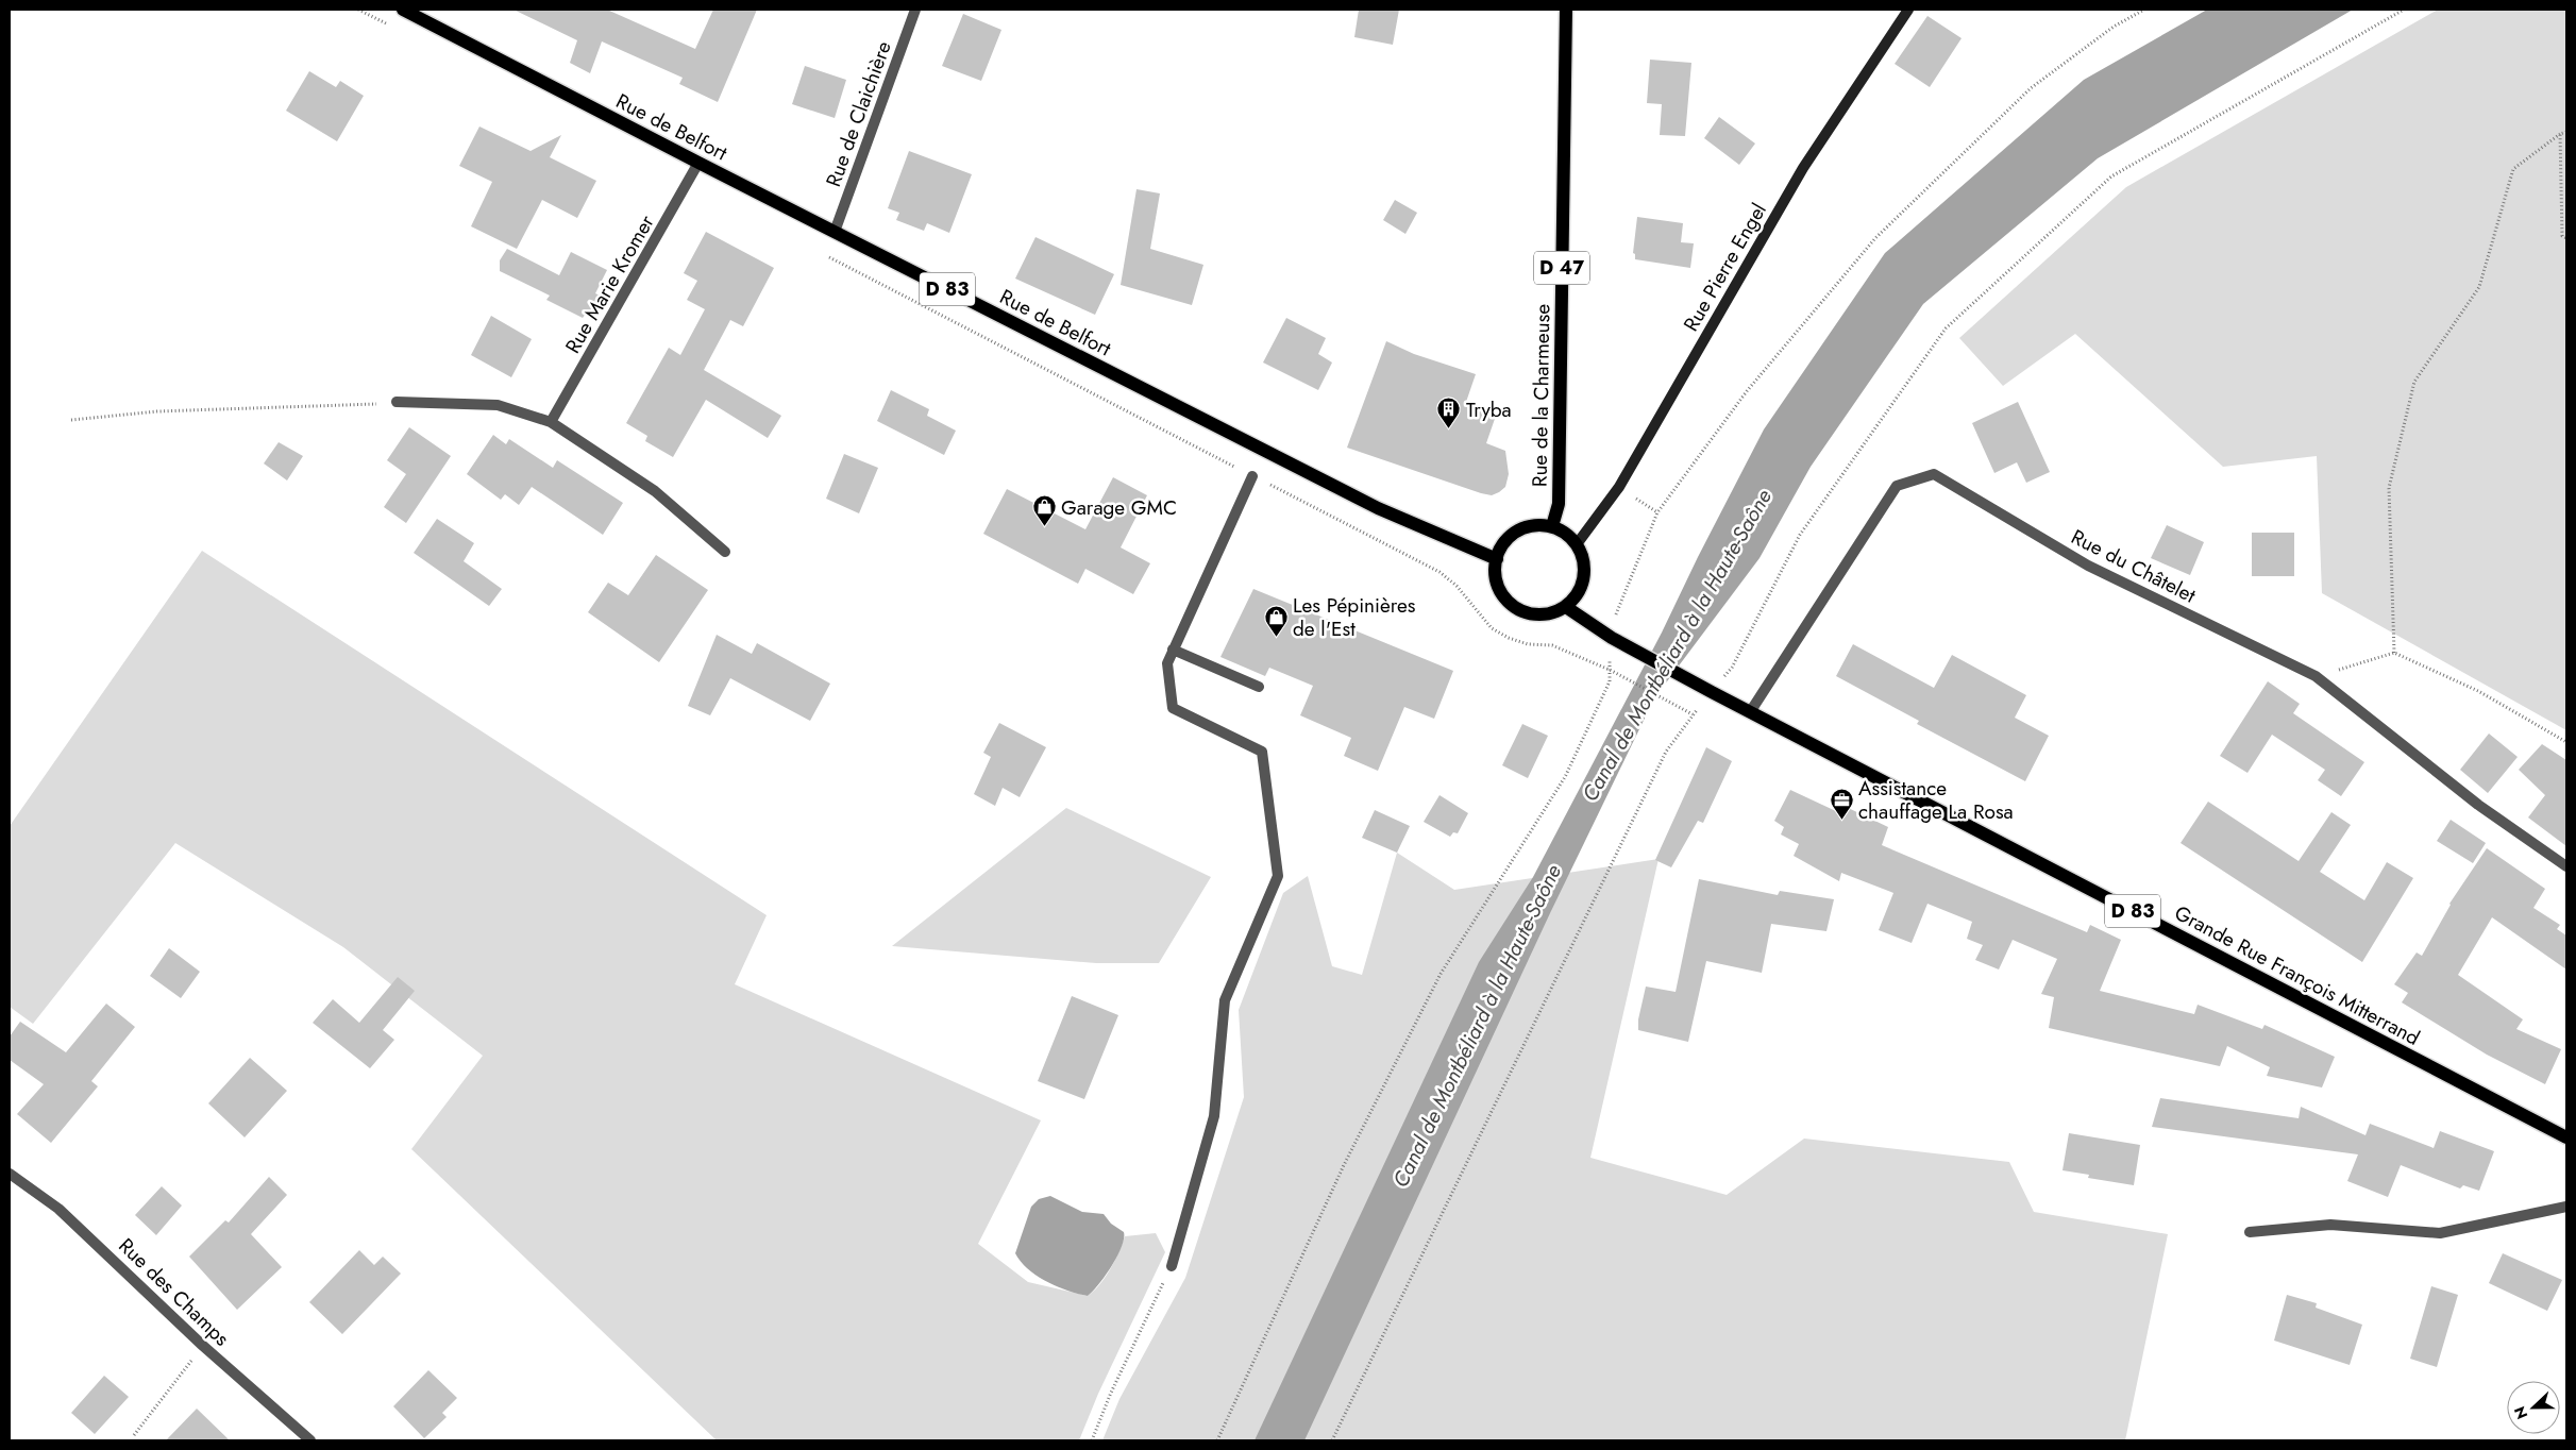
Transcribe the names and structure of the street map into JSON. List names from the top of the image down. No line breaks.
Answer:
{"streets":{"main road":["Rue de Belfort","D 47","D 83","Rue de la Charmeuse","Grande Rue François Mitterrand"],"street":["Rue de Claichière","Rue Pierre Engel","Rue Marie Kromer","Rue du Châtelet","Rue des Champs"]},"crossings":[["Rue de Claichière","Rue de Belfort"],["Rue de Belfort","Rue Pierre Engel"],["Rue de Belfort","Rue Marie Kromer"],["Rue de Belfort","D 83"],["Rue de Belfort","Rue de la Charmeuse"],["Rue Pierre Engel","D 83"],["Rue Pierre Engel","Rue de la Charmeuse"],["D 83","Rue de la Charmeuse"],["D 83","Grande Rue François Mitterrand"],["Rue du Châtelet","Grande Rue François Mitterrand"]],"water":["Canal de Montbéliard à la Haute-Saône"],"places":{"building":["Tryba"],"shop":["Garage GMC","Les Pépinières de l'Est"],"office":["Assistance chauffage La Rosa"]},"north":"left"}
